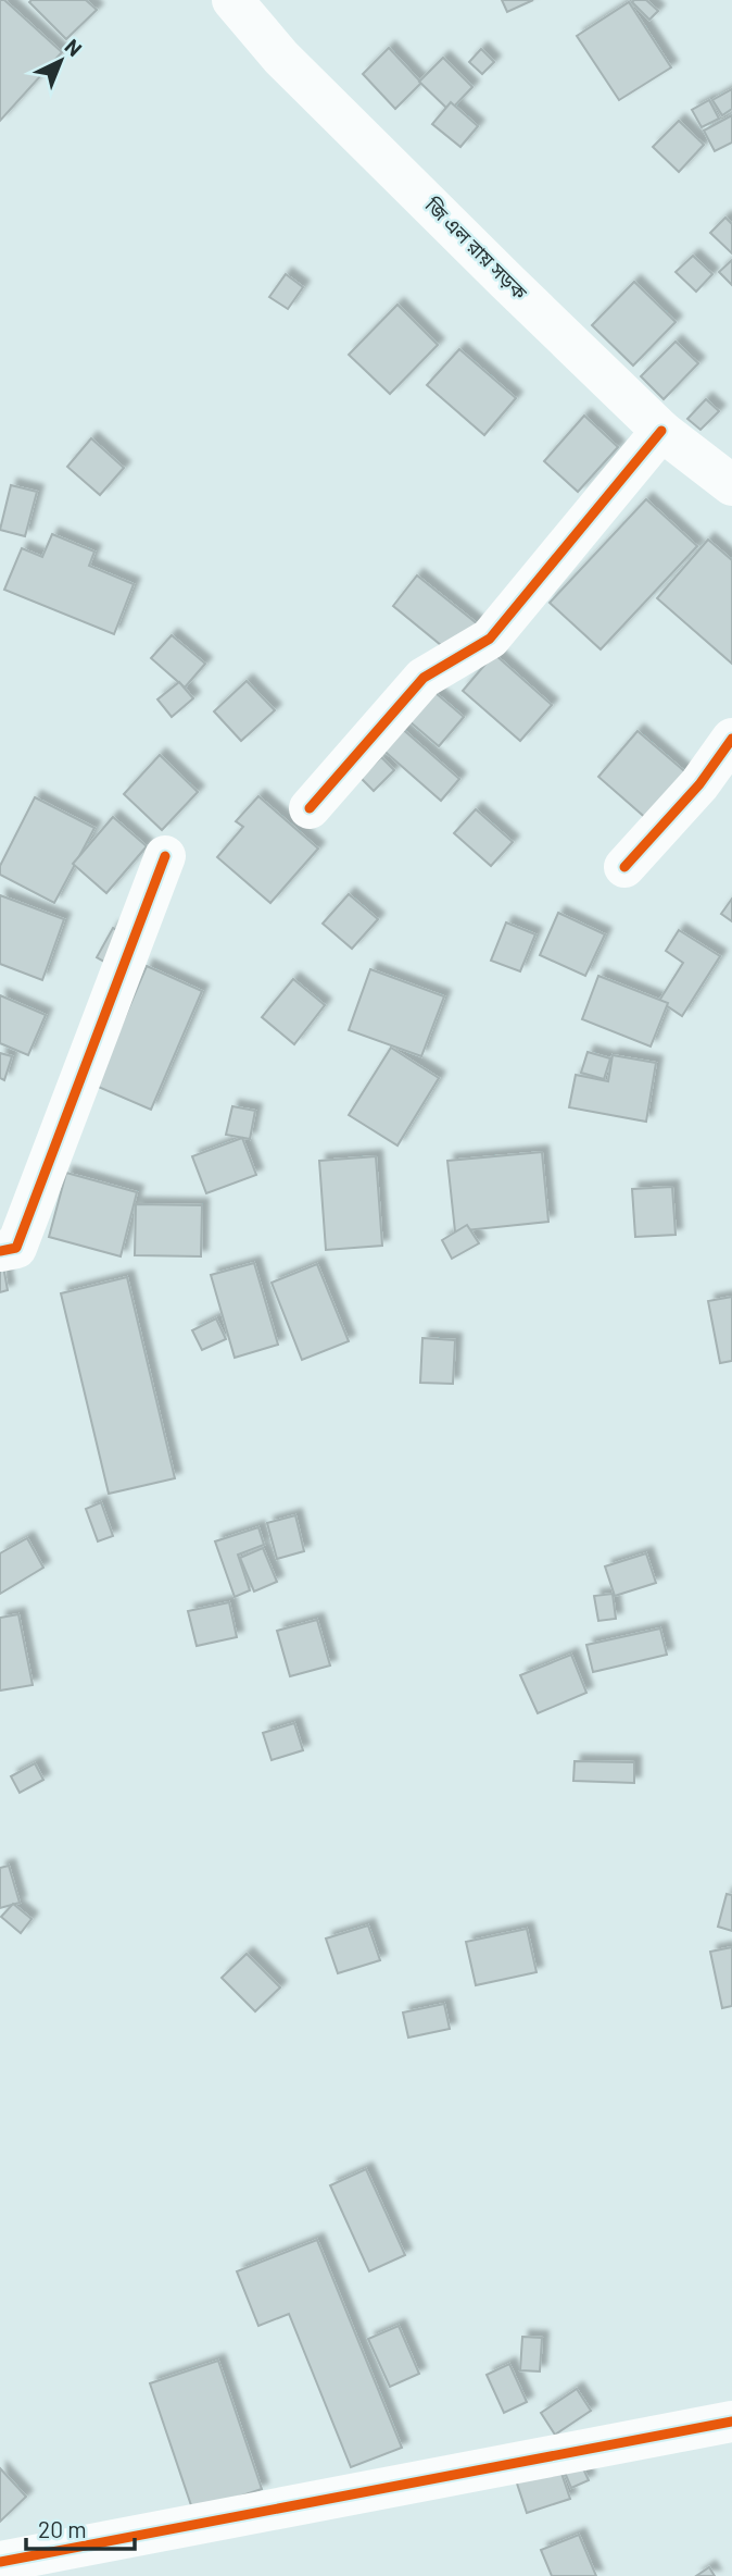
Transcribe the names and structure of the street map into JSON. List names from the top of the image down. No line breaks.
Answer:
{"streets":{"street":["জি এল রায় সড়ক"]},"scale_bar":"20 m","north":"top right"}
